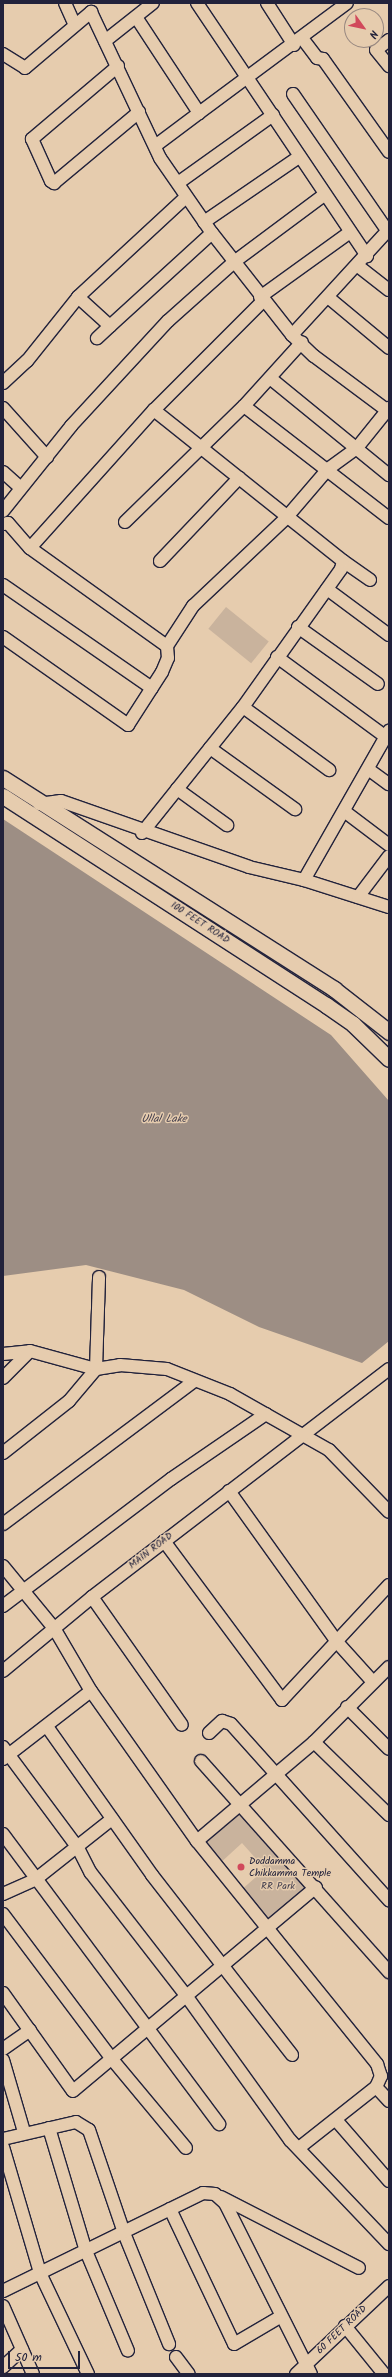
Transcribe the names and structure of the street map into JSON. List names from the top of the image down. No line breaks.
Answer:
{"streets":{"main road":["100 FEET ROAD"],"street":["MAIN ROAD","60 FEET ROAD"]},"water":["Ullal Lake"],"parks":["RR Park"],"places":["Doddamma Chikkamma Temple"],"scale_bar":"50 m","north":"bottom right"}
